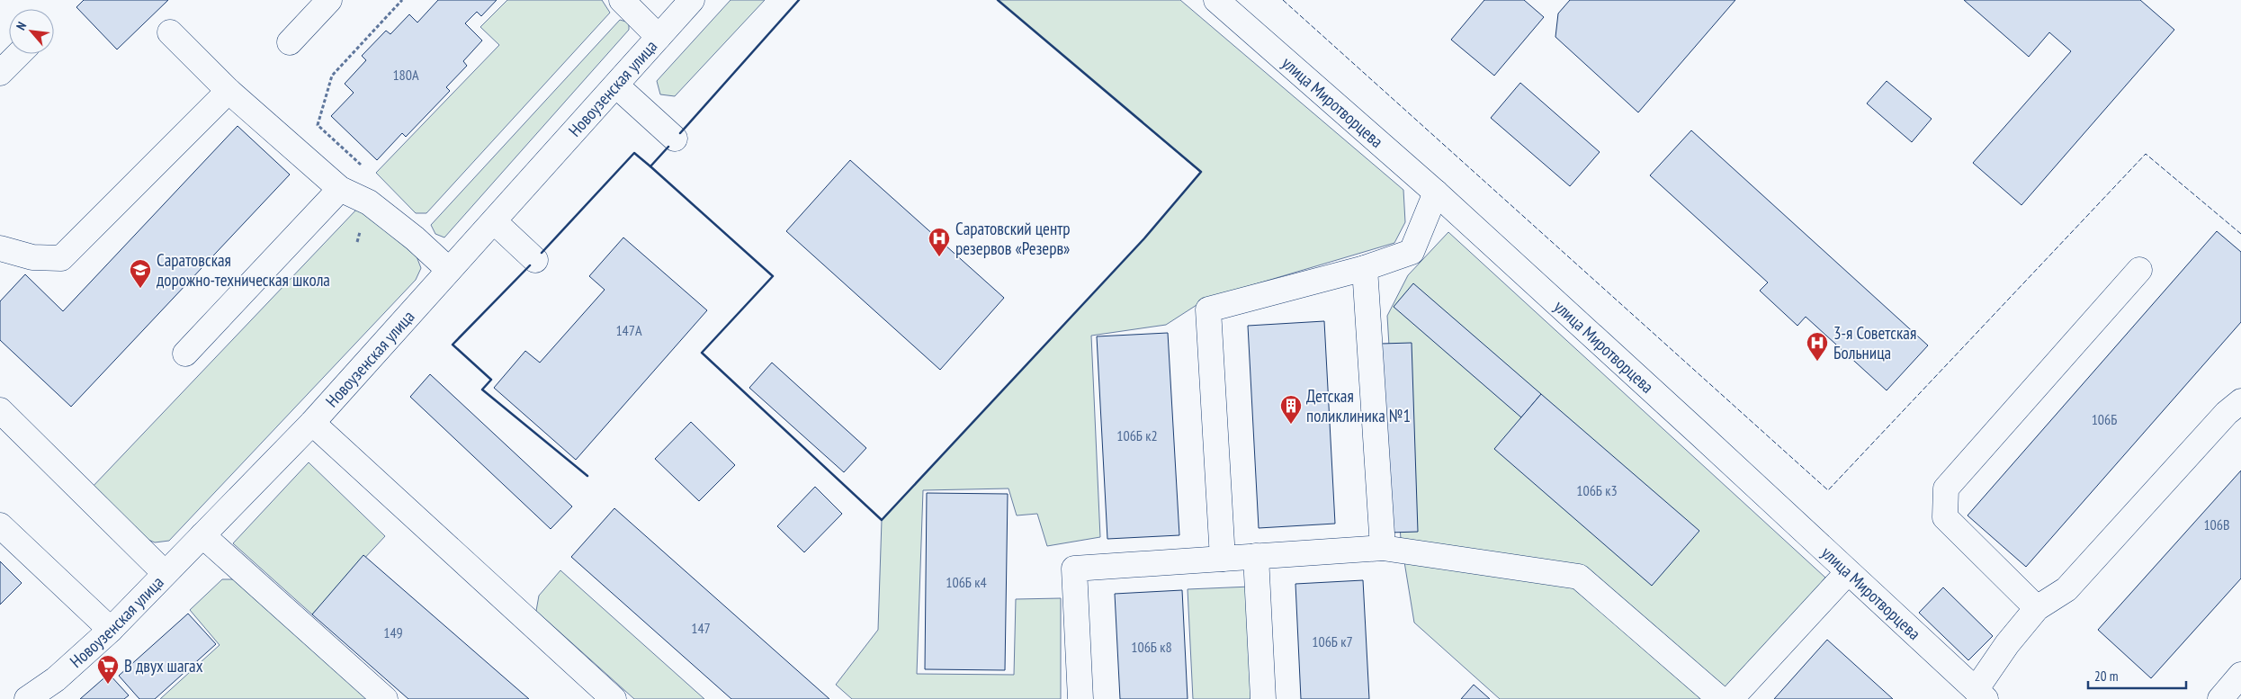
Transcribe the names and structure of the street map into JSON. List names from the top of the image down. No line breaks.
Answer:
{"streets":{"street":["Новоузенская улица","улица Миротворцева"]},"places":{"hospital":["Саратовский центр резервов «Резерв»","3-я Советская Больница"],"school or university":["Саратовская дорожно-техническая школа"],"building":["Детская поликлиника №1"],"supermarket":["В двух шагах"]},"house_numbers":["180А","147А","106Б","106Б к2","106Б к3","106В","106Б к4","147","149","106Б к7","106Б к8"],"scale_bar":"20 m","north":"top left"}
